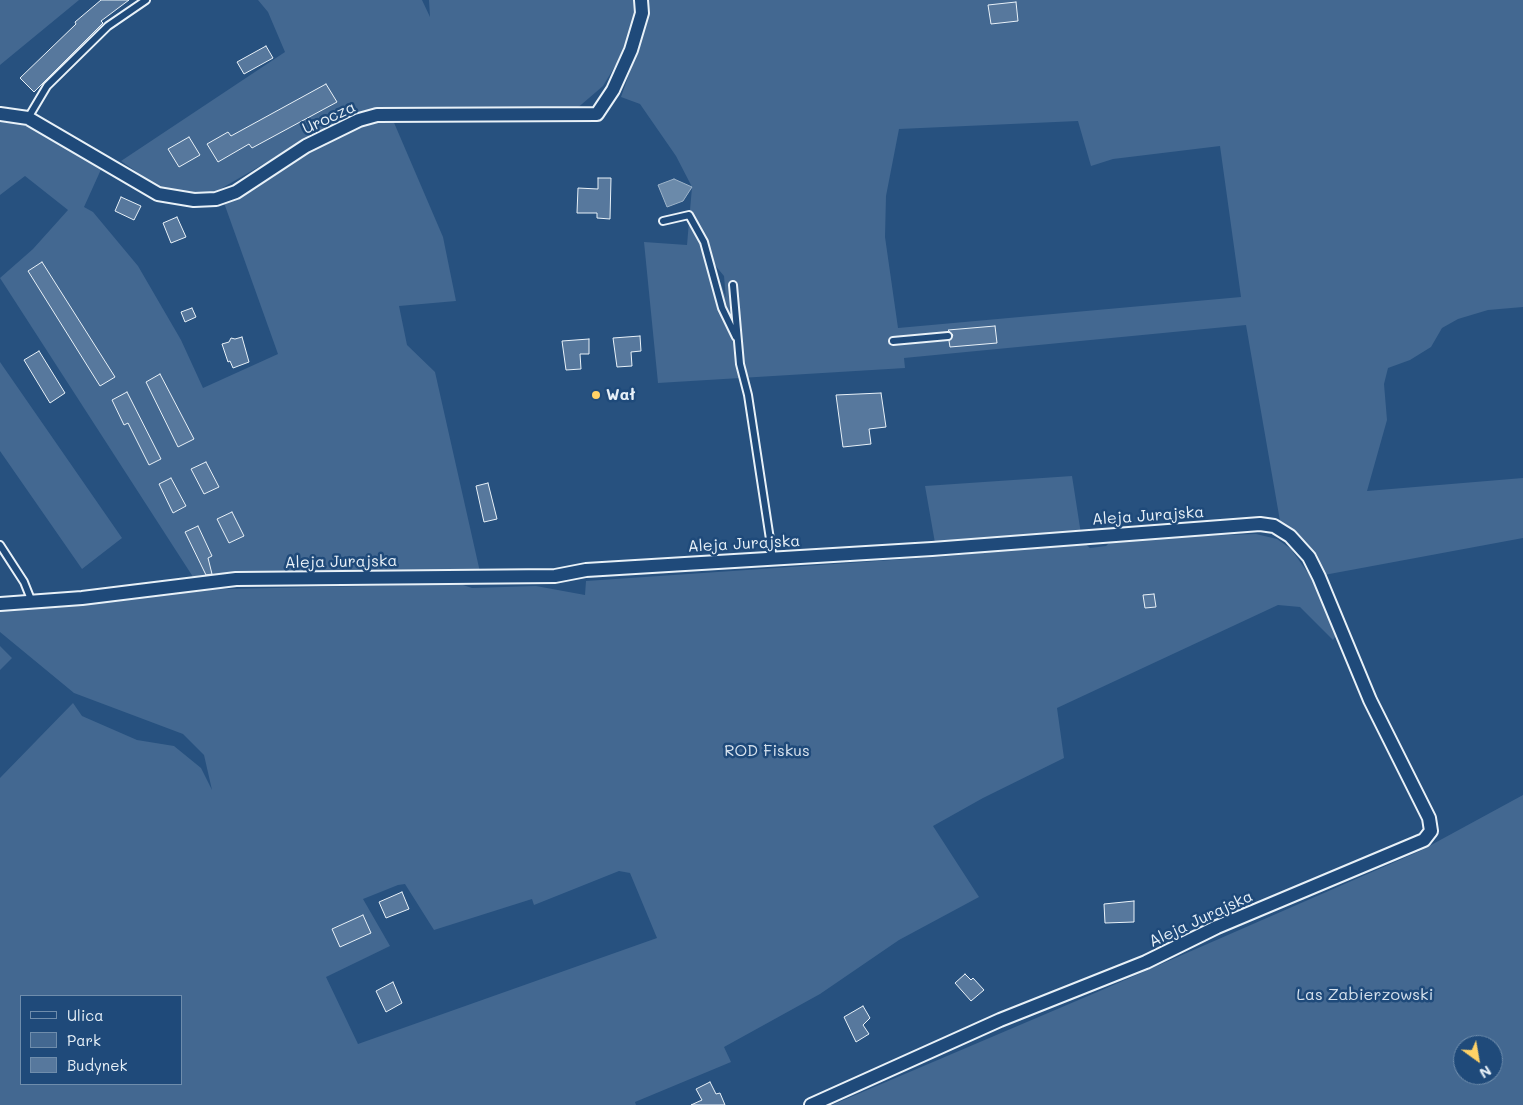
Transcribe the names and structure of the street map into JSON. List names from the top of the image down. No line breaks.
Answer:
{"streets":{"street":["Urocza","Aleja Jurajska"]},"parks":["ROD Fiskus","Las Zabierzowski"],"places":["Wał"],"legend":["Ulica","Park","Budynek"],"north":"bottom right"}
